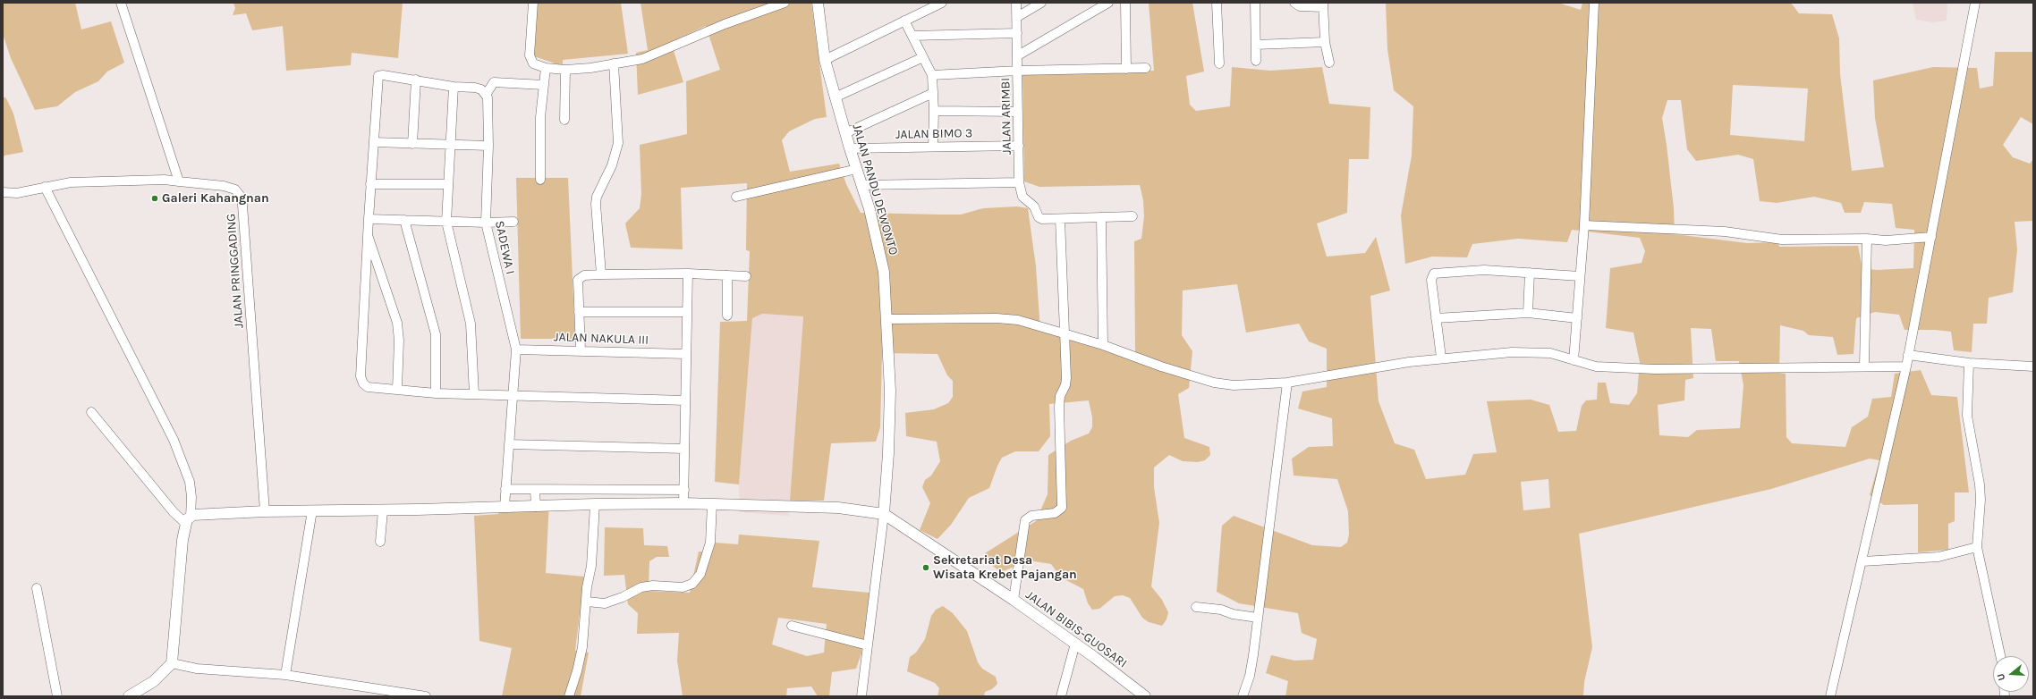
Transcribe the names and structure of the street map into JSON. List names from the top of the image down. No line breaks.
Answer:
{"streets":{"street":["JALAN ARIMBI","JALAN BIMO 3","JALAN PANDU DEWONTO","SADEWA I","JALAN PRINGGADING","JALAN NAKULA III","JALAN BIBIS-GUOSARI"]},"crossings":[["JALAN ARIMBI","JALAN BIMO 3"],["JALAN BIMO 3","JALAN PANDU DEWONTO"],["JALAN PANDU DEWONTO","JALAN BIBIS-GUOSARI"],["SADEWA I","JALAN NAKULA III"]],"places":["Galeri Kahangnan","Sekretariat Desa Wisata Krebet Pajangan"],"north":"left"}
